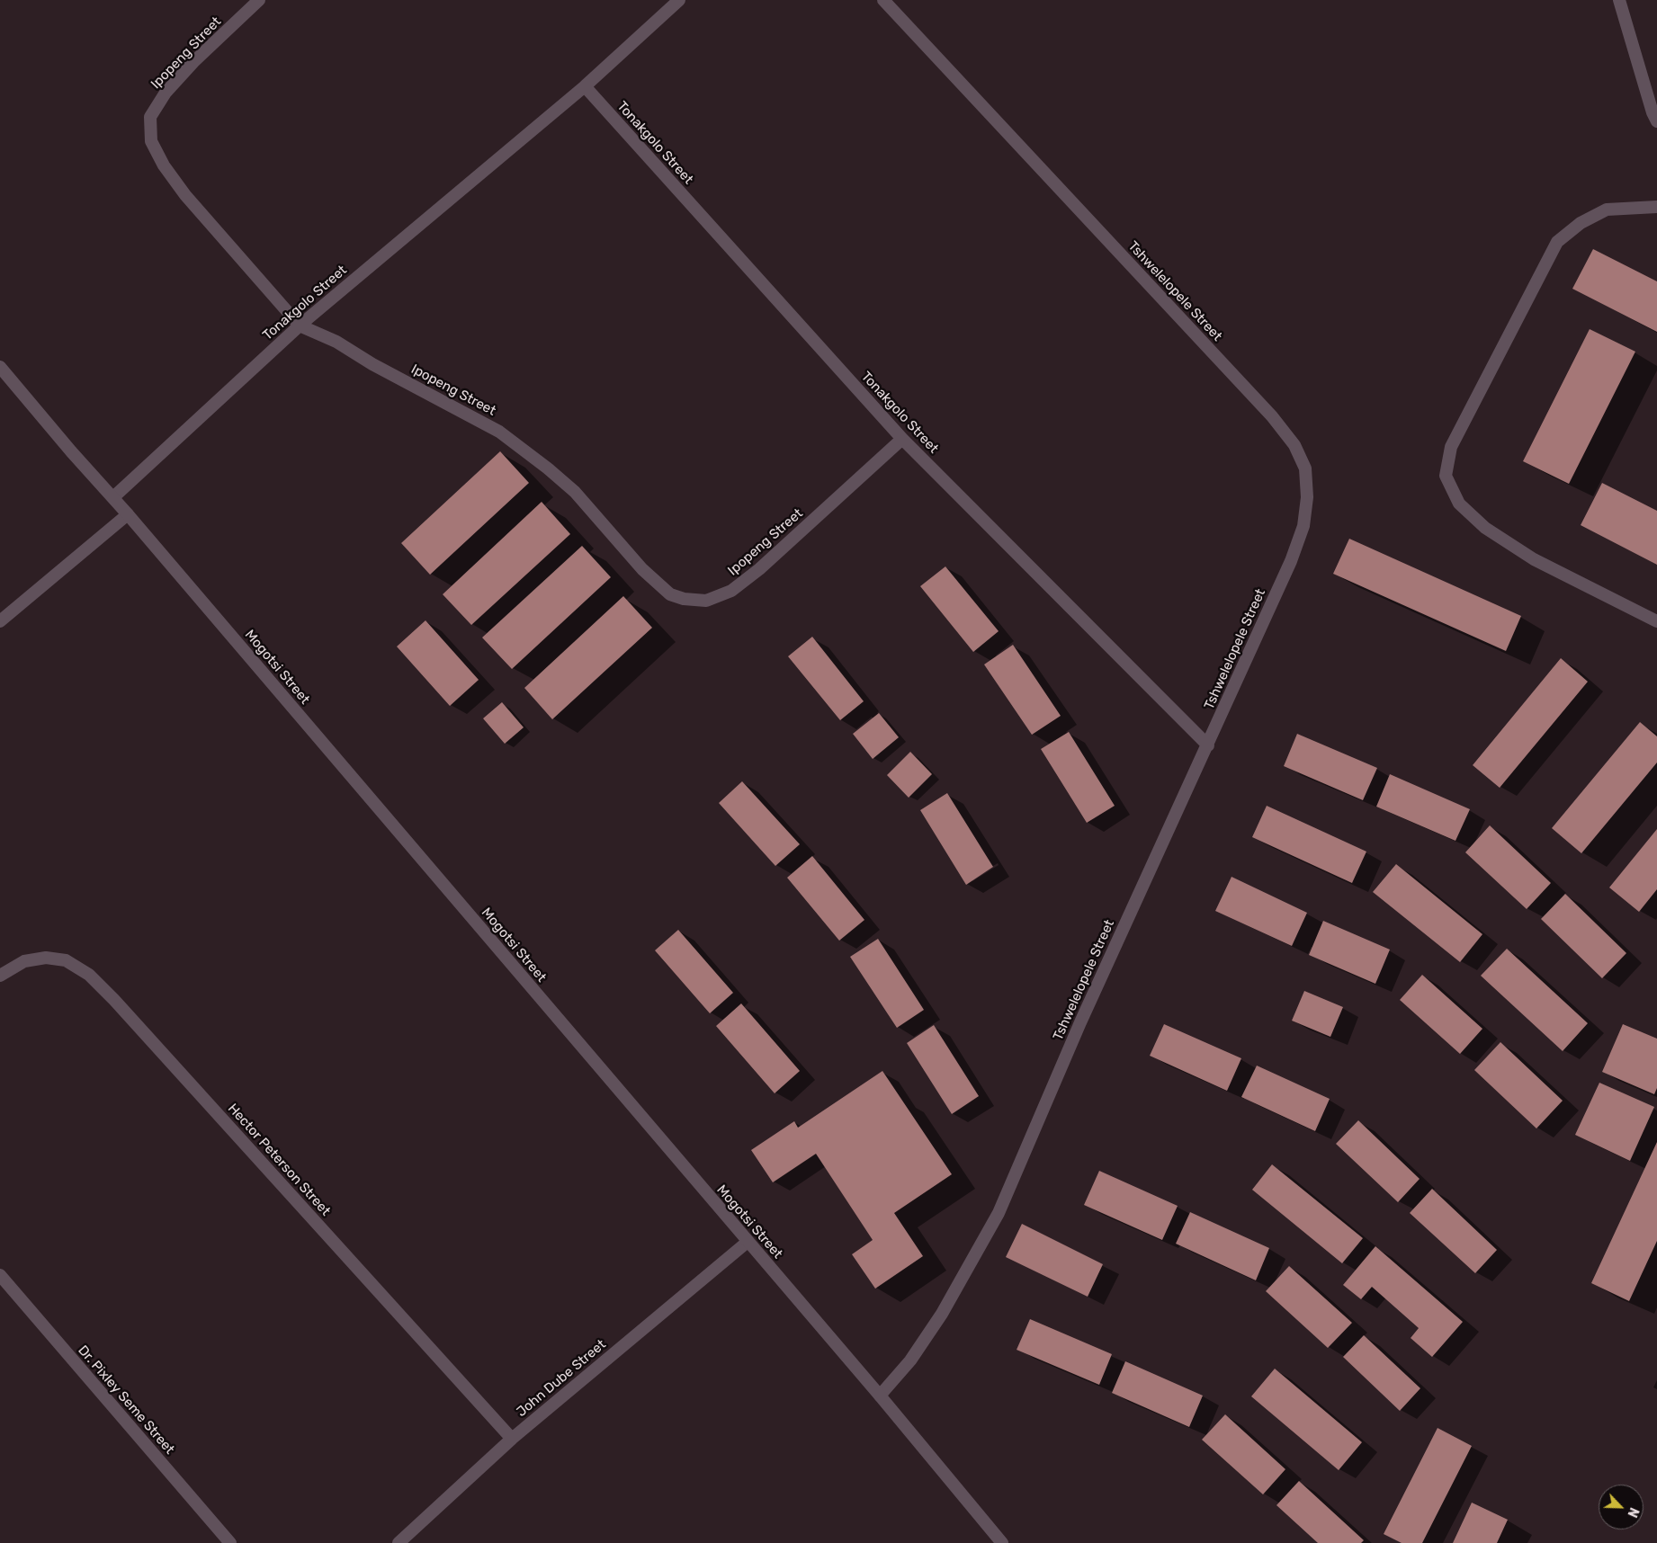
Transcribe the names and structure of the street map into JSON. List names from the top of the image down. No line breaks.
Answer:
{"streets":{"street":["Ipopeng Street","Tonakgolo Street","Tshwelelopele Street","Mogotsi Street","Hector Peterson Street","John Dube Street","Dr. Pixley Seme Street"]},"crossings":[["Ipopeng Street","Tonakgolo Street"],["Tonakgolo Street","Tshwelelopele Street"],["Tonakgolo Street","Mogotsi Street"],["Tshwelelopele Street","Mogotsi Street"],["Mogotsi Street","John Dube Street"],["Hector Peterson Street","John Dube Street"]],"north":"bottom right"}
